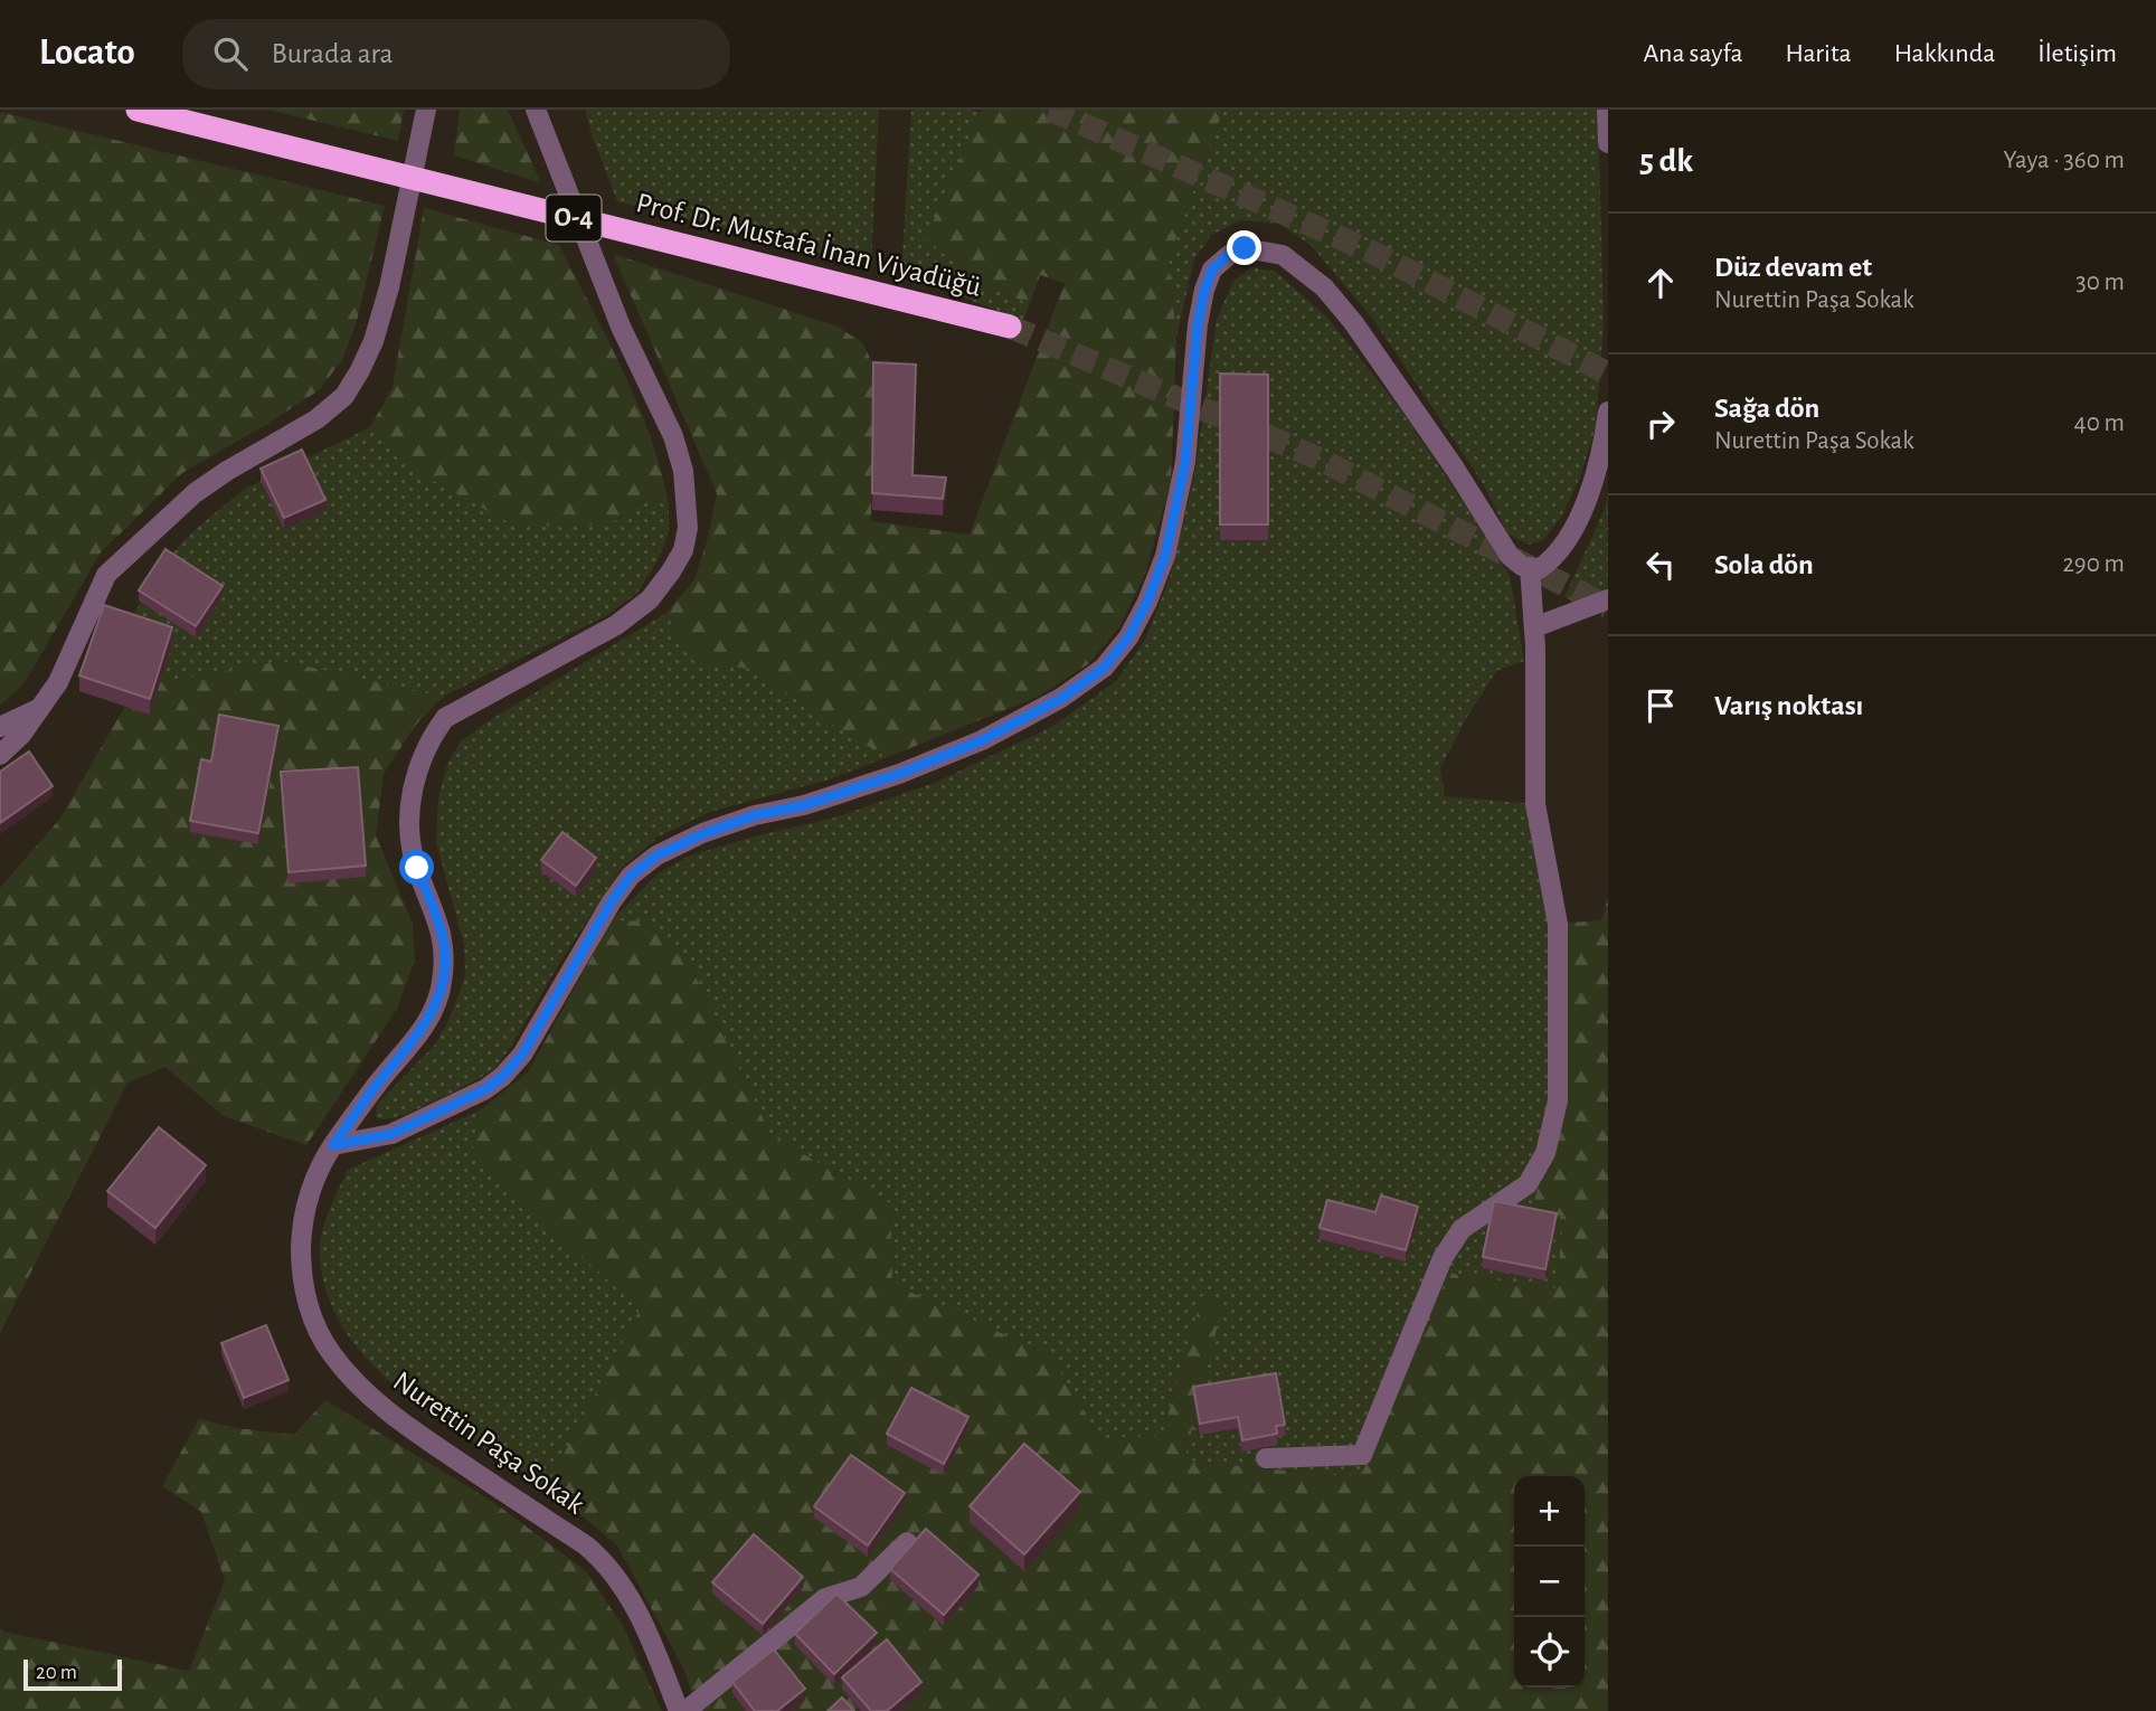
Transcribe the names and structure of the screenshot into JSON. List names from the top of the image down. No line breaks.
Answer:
{"streets":{"highway":["O-4","Prof. Dr. Mustafa İnan Viyadüğü"],"street":["Nurettin Paşa Sokak"]},"scale_bar":"20 m","page":{"header":"Locato","search":"Burada ara","nav":["Ana sayfa","Harita","Hakkında","İletişim"],"heading":["5 dk","Yaya · 360 m"],"list":[["Düz devam et","Nurettin Paşa Sokak","30 m"],["Sağa dön","Nurettin Paşa Sokak","40 m"],["Sola dön","290 m"],"Varış noktası"],"map_buttons":["+","−"],"scale":"20 m"}}
